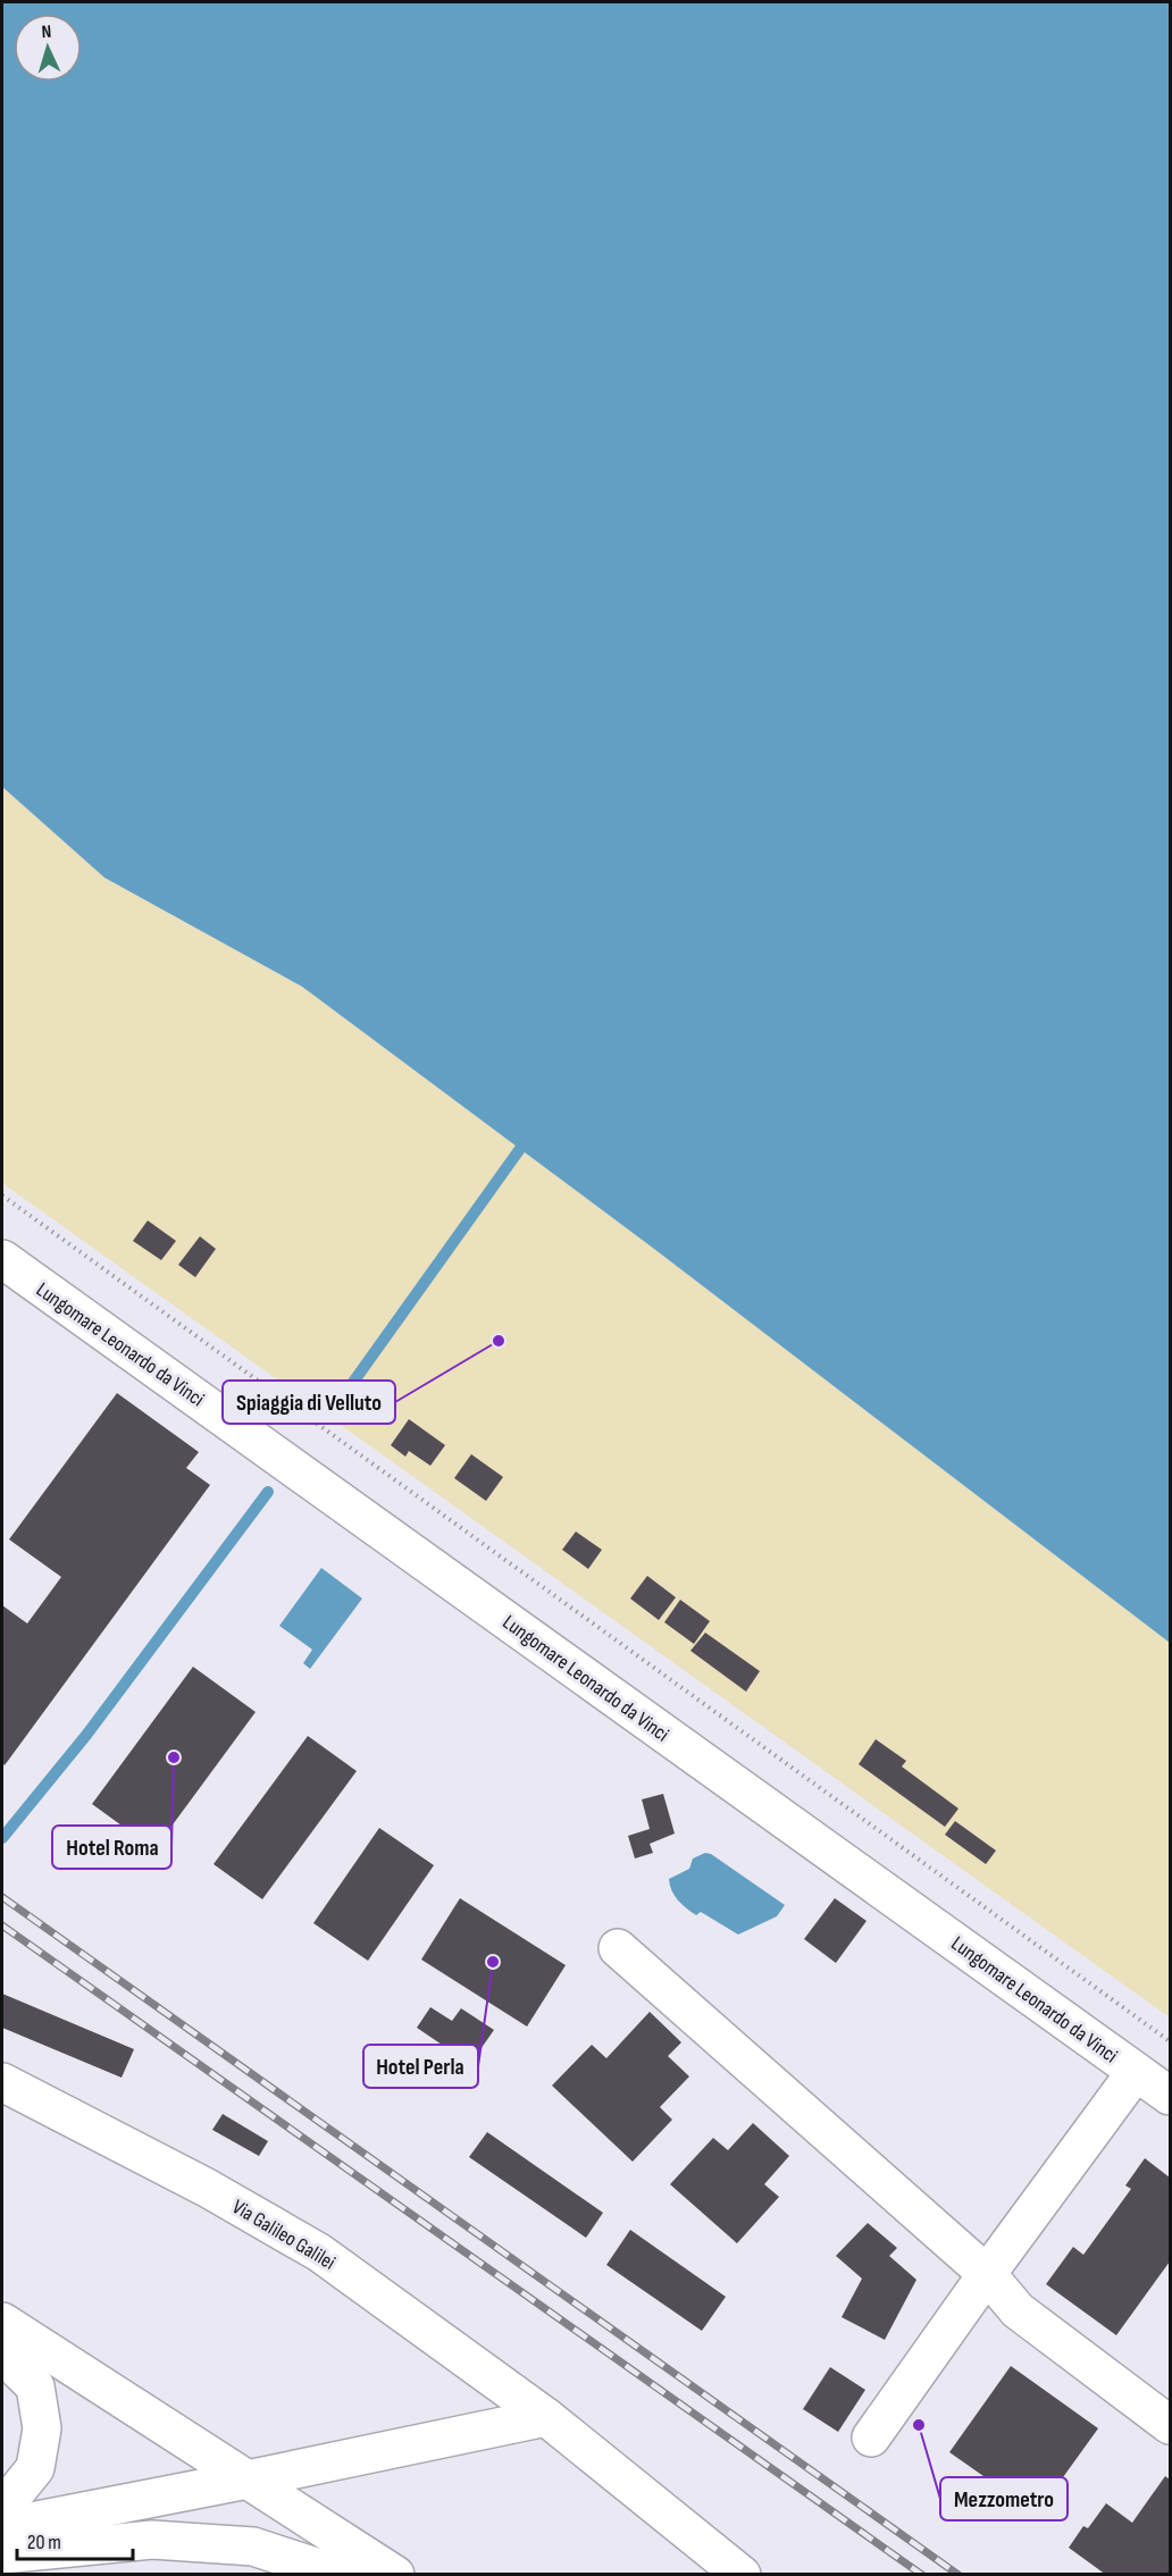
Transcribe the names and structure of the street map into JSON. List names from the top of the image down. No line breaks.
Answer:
{"streets":{"street":["Lungomare Leonardo da Vinci","Via Galileo Galilei"]},"places":["Spiaggia di Velluto","Hotel Roma","Hotel Perla","Mezzometro"],"scale_bar":"20 m","north":"top"}
